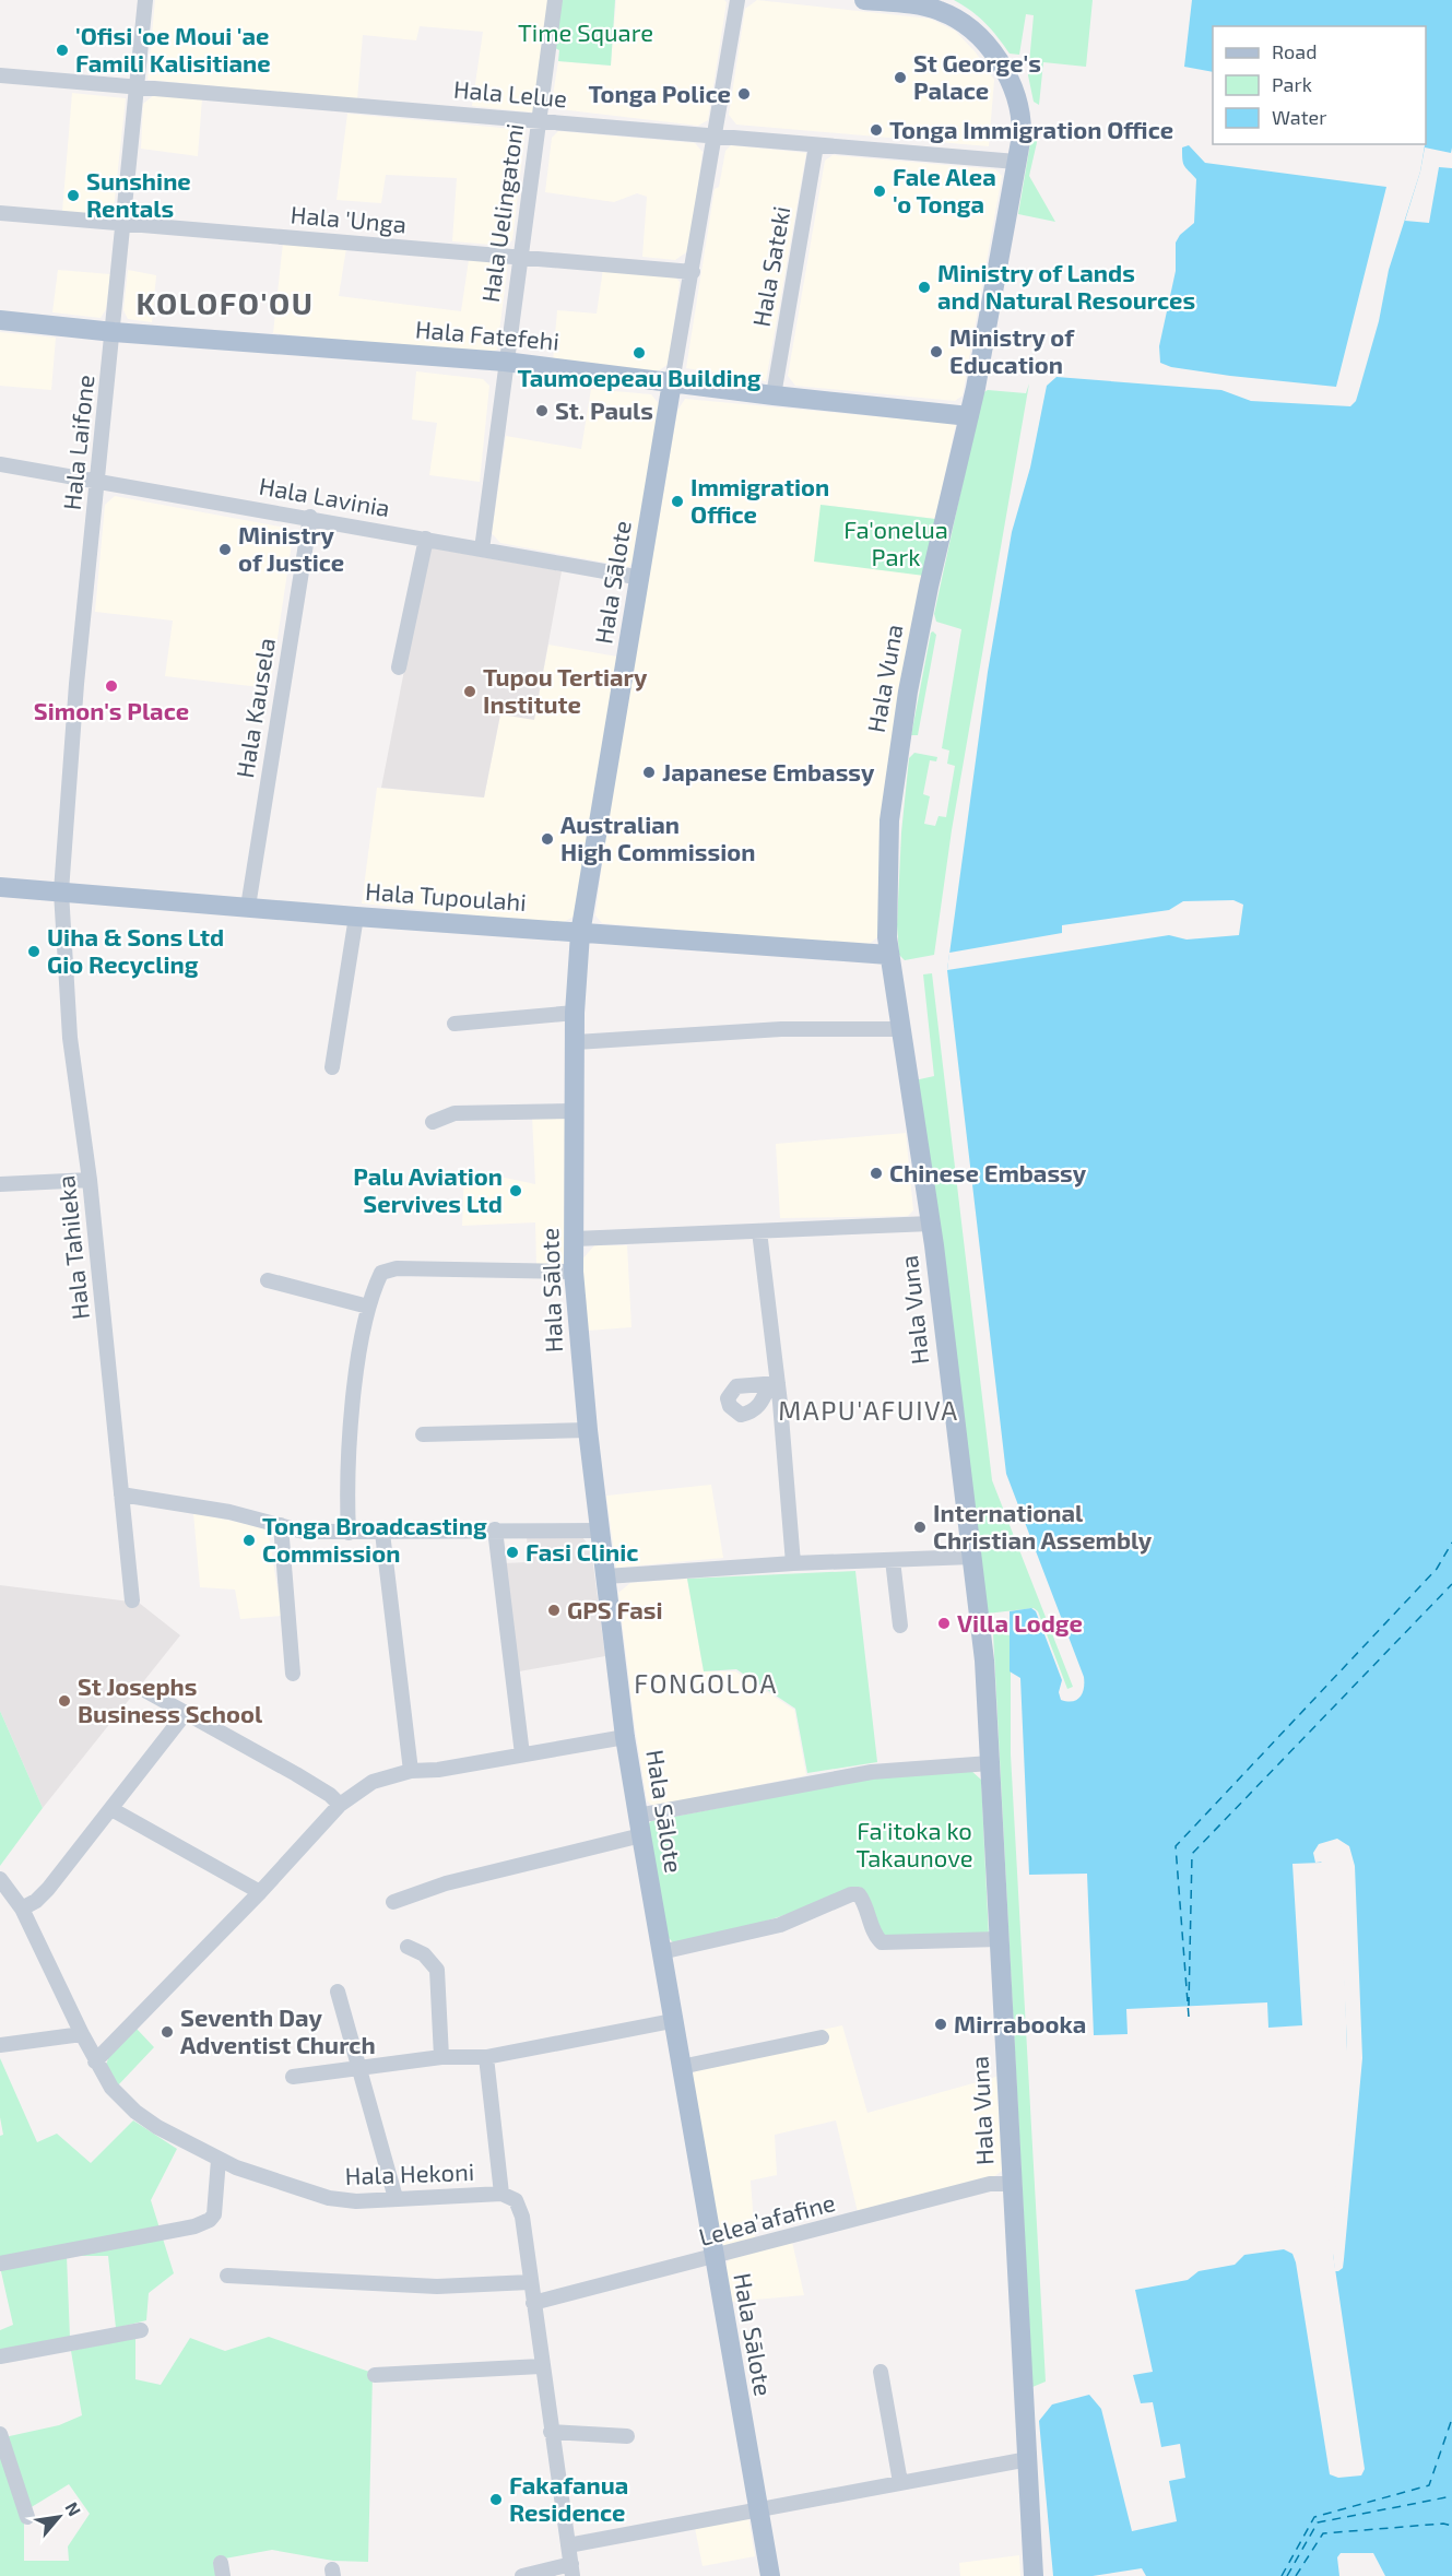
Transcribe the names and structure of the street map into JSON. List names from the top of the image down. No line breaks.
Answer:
{"streets":{"main road":["Hala Fatefehi","Hala Sālote","Hala Vuna","Hala Tupoulahi"],"street":["Hala Lelue","Hala Uelingatoni","Hala 'Unga","Hala Sateki","Hala Laifone","Hala Lavinia","Hala Kausela","Hala Tahileka","Hala Hekoni","Lelea’afafine"]},"crossings":[["Hala Lelue","Hala Uelingatoni"],["Hala Lelue","Hala Sateki"],["Hala Lelue","Hala Laifone"],["Hala Lelue","Hala Sālote"],["Hala Lelue","Hala Vuna"],["Hala Uelingatoni","Hala 'Unga"],["Hala Uelingatoni","Hala Fatefehi"],["Hala Uelingatoni","Hala Lavinia"],["Hala 'Unga","Hala Laifone"],["Hala 'Unga","Hala Sālote"],["Hala Sateki","Hala Fatefehi"],["Hala Fatefehi","Hala Laifone"],["Hala Fatefehi","Hala Sālote"],["Hala Fatefehi","Hala Vuna"],["Hala Laifone","Hala Lavinia"],["Hala Laifone","Hala Tupoulahi"],["Hala Laifone","Hala Tahileka"],["Hala Lavinia","Hala Sālote"],["Hala Lavinia","Hala Kausela"],["Hala Sālote","Hala Tupoulahi"],["Hala Sālote","Lelea’afafine"],["Hala Vuna","Hala Tupoulahi"],["Hala Vuna","Lelea’afafine"],["Hala Kausela","Hala Tupoulahi"],["Hala Tupoulahi","Hala Tahileka"],["Hala Hekoni","Lelea’afafine"]],"districts":["KOLOFO'OU","MAPU'AFUIVA","FONGOLOA"],"parks":["Time Square","Fa'onelua Park","Fa'itoka ko Takaunove"],"places":["'Ofisi 'oe Moui 'ae Famili Kalisitiane","St George's Palace","Tonga Police","Tonga Immigration Office","Fale Alea 'o Tonga","Sunshine Rentals","Ministry of Lands and Natural Resources","Ministry of Education","Taumoepeau Building","St. Pauls","Immigration Office","Ministry of Justice","Simon's Place","Tupou Tertiary Institute","Japanese Embassy","Australian High Commission","Uiha & Sons Ltd Gio Recycling","Chinese Embassy","Palu Aviation Servives Ltd","International Christian Assembly","Tonga Broadcasting Commission","Fasi Clinic","GPS Fasi","Villa Lodge","St Josephs Business School","Mirrabooka","Seventh Day Adventist Church","Fakafanua Residence"],"legend":["Road","Park","Water"],"north":"top right"}
